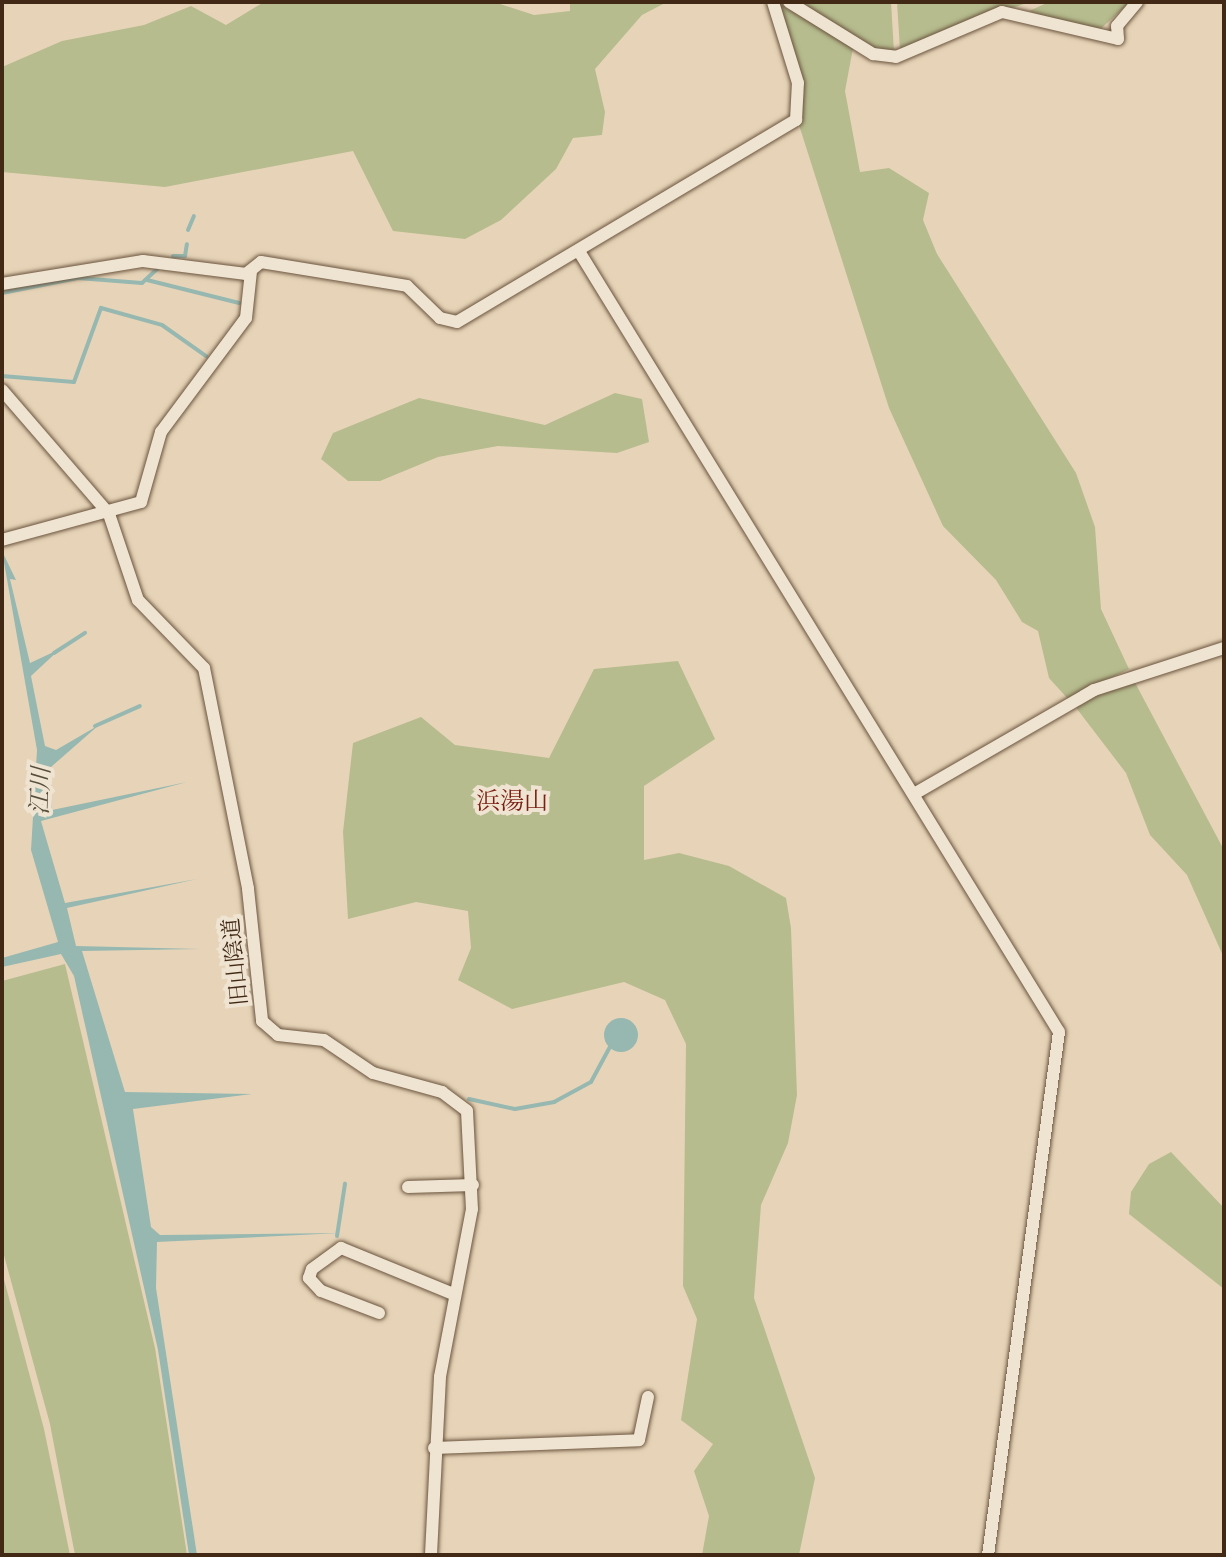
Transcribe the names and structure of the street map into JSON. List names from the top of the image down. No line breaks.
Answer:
{"streets":{"street":["旧山陰道"]},"districts":["浜湯山"],"water":["江川"]}
